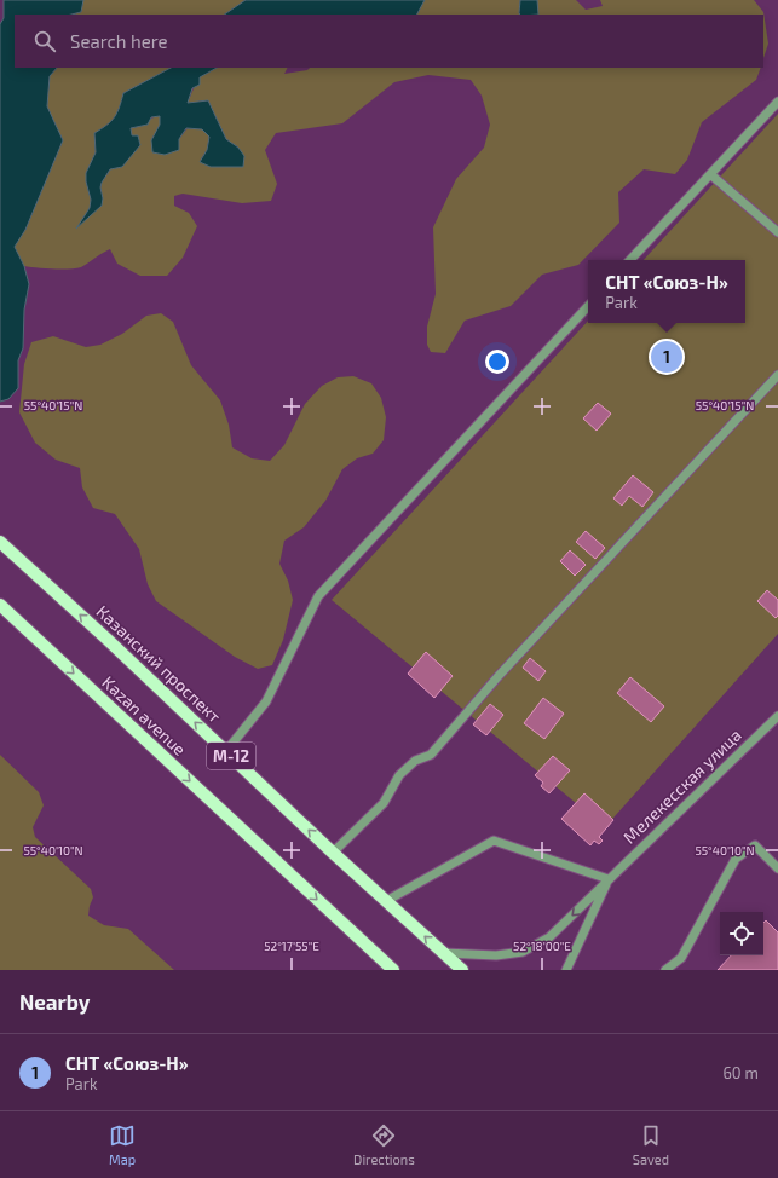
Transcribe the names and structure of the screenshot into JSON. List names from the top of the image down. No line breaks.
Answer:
{"streets":{"main road":["Казанский проспект","Kazan avenue","М-12"],"street":["Мелекесская улица"]},"crossings":[["Казанский проспект","Мелекесская улица"]],"one_way":["Казанский проспект","Kazan avenue","Мелекесская улица"],"page":{"search":"Search here","popup":["СНТ «Союз-Н»","Park"],"pins":"1","heading":"Nearby","list":[{"mark":"1","name":"СНТ «Союз-Н»","note":"Park","value":"60 m"}],"nav":["Map","Directions","Saved"]},"coordinates":["55°40'15\"N","55°40'10\"N","52°17'55\"E","52°18'00\"E"]}
